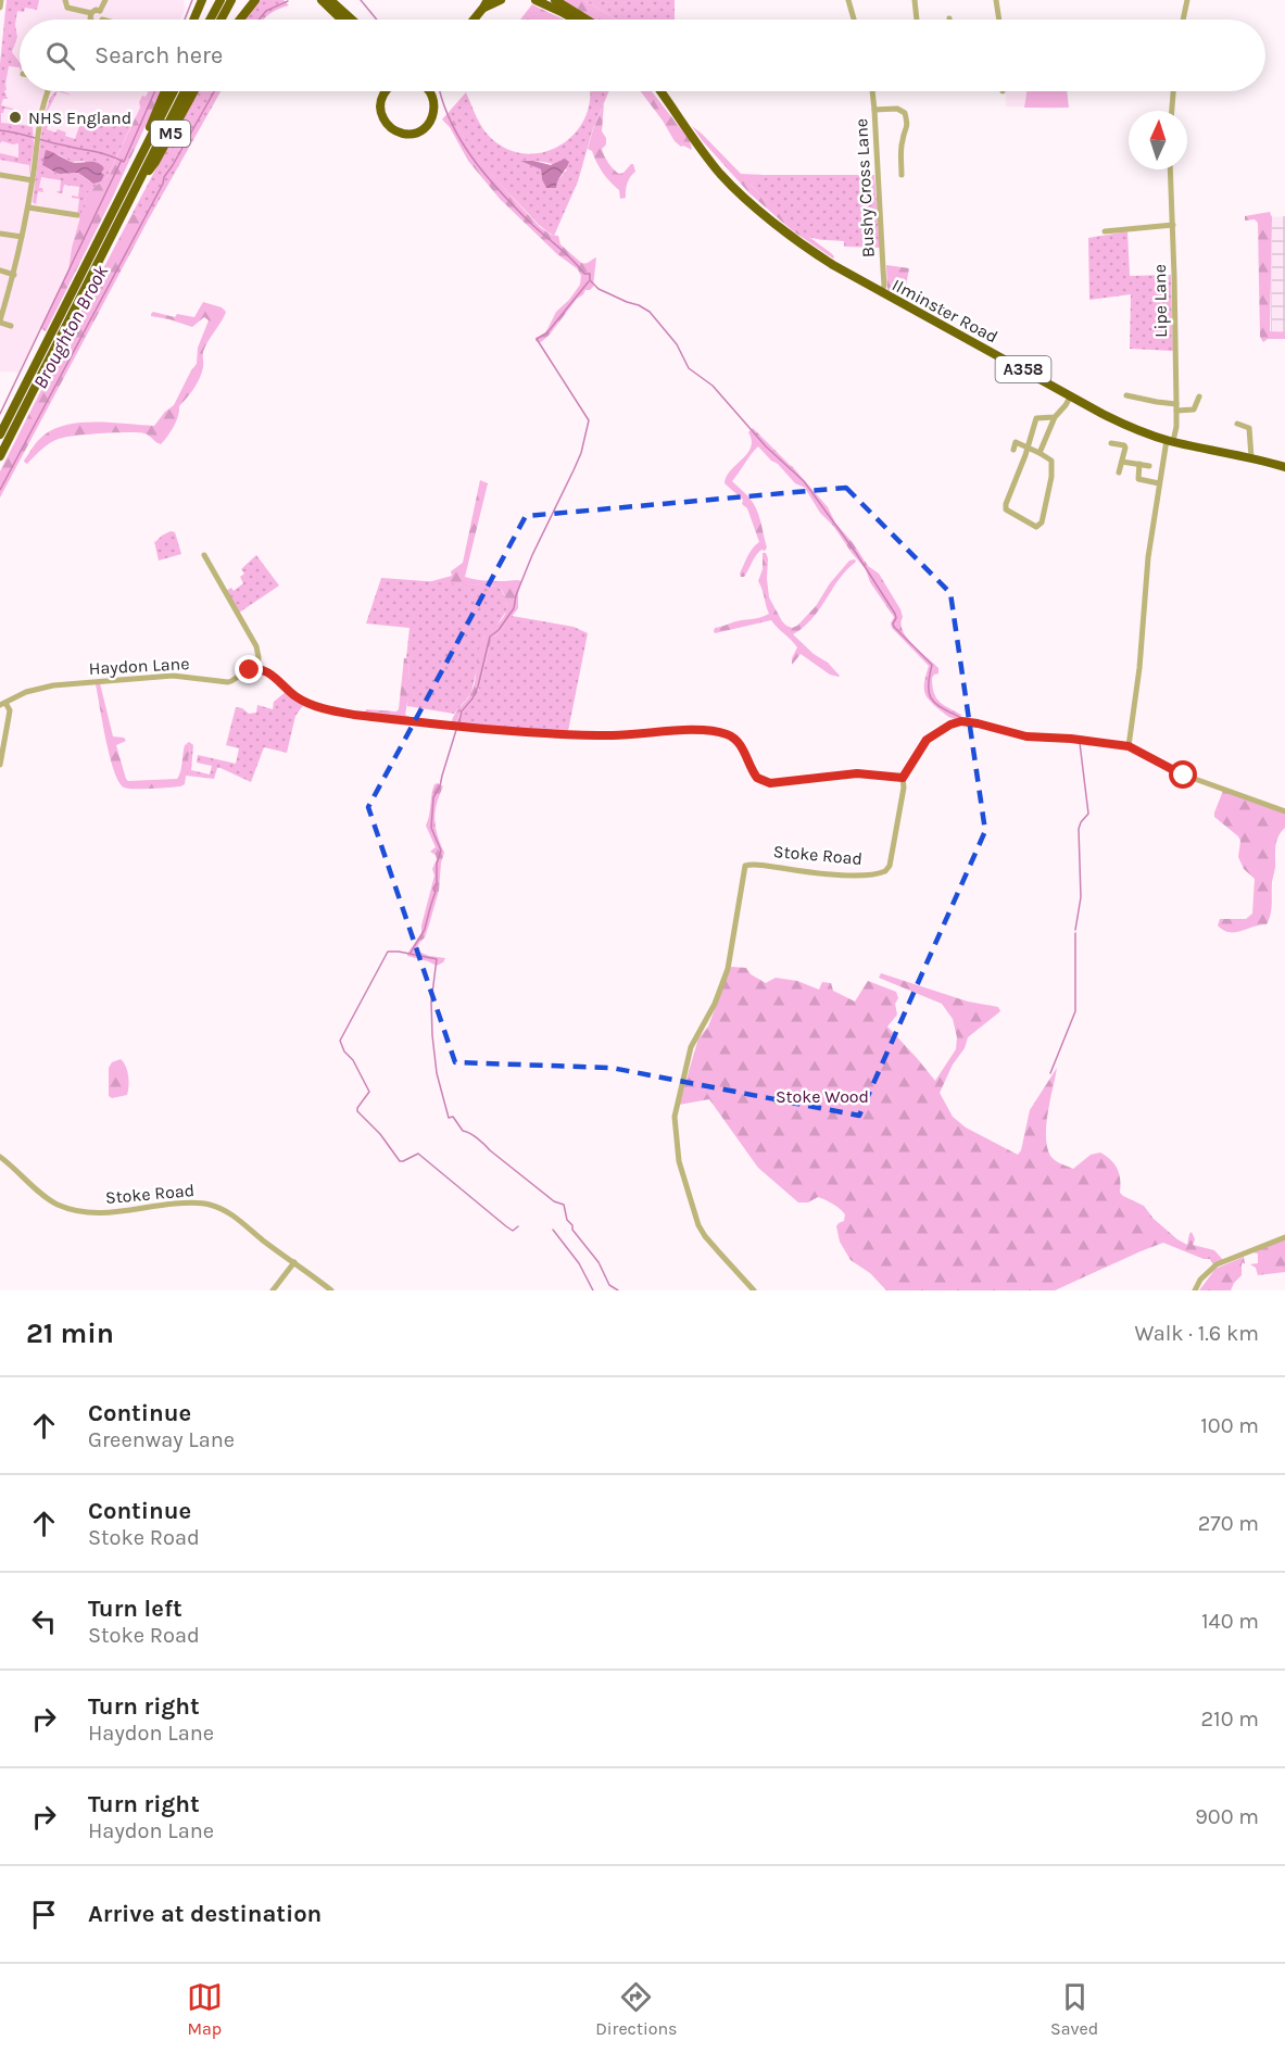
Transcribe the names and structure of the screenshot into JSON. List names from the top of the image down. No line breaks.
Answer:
{"streets":{"highway":["M5","Ilminster Road","A358"],"street":["Bushy Cross Lane","Lipe Lane","Haydon Lane","Stoke Road"]},"crossings":[["Bushy Cross Lane","Ilminster Road"],["Lipe Lane","Ilminster Road"]],"water":["Broughton Brook"],"parks":["Stoke Wood"],"places":["NHS England"],"north":"top","page":{"search":"Search here","heading":["21 min","Walk · 1.6 km"],"list":[["Continue","Greenway Lane","100 m"],["Continue","Stoke Road","270 m"],["Turn left","Stoke Road","140 m"],["Turn right","Haydon Lane","210 m"],["Turn right","Haydon Lane","900 m"],"Arrive at destination"],"nav":["Map","Directions","Saved"]}}
